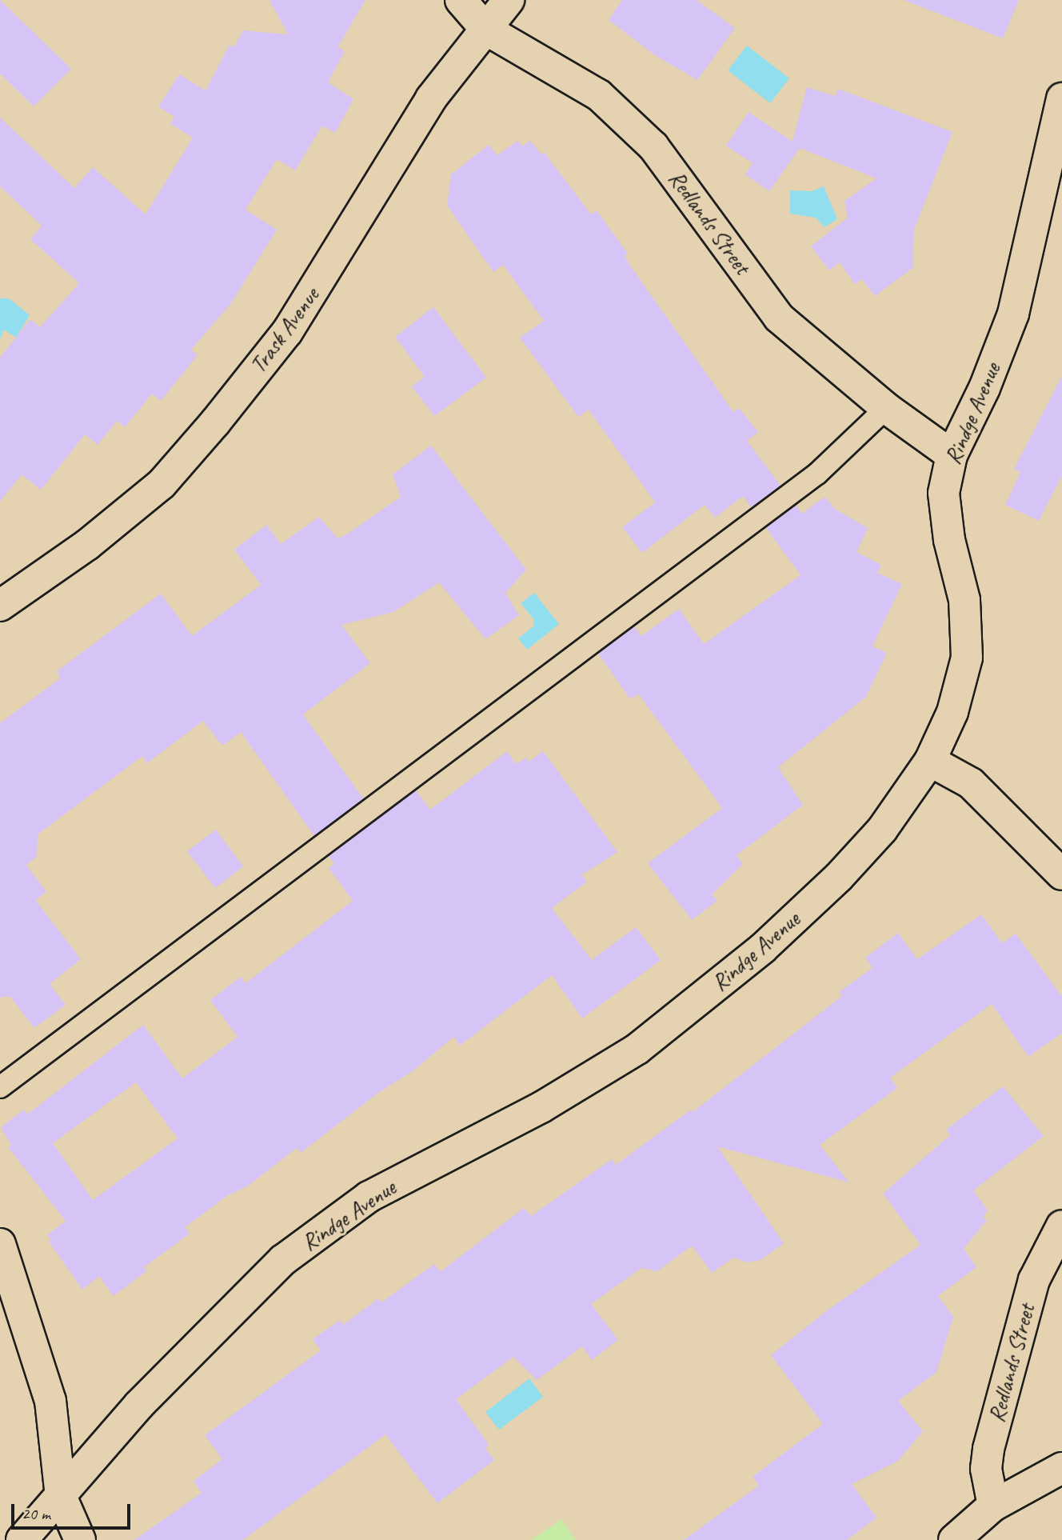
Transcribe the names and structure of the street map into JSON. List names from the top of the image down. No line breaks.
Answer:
{"streets":{"street":["Redlands Street","Trask Avenue","Rindge Avenue"]},"crossings":[["Redlands Street","Trask Avenue"],["Redlands Street","Rindge Avenue"]],"scale_bar":"20 m"}
